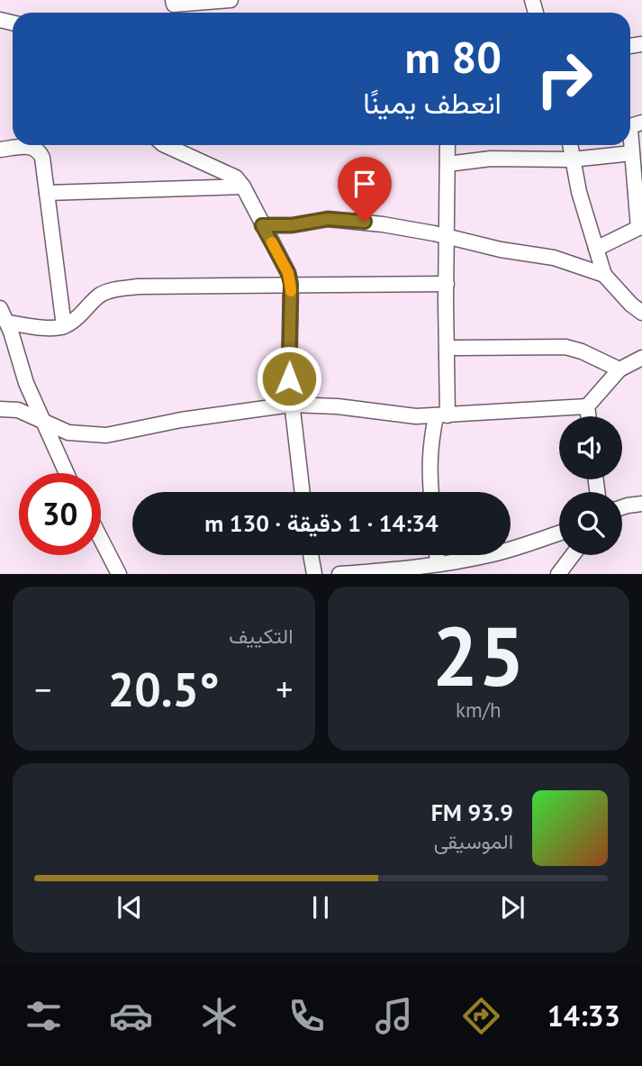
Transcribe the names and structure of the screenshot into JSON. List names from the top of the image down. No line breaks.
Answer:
{"page":{"turn":["80 m","انعطف يمينًا"],"limit":"30","trip":"14:34 · 1 دقيقة · 130 m","tile":[["25","km/h"],"التكييف"],"heat":["−","20.5°","+"],"song":["93.9 FM","الموسيقى"],"tabs":"14:33"}}
